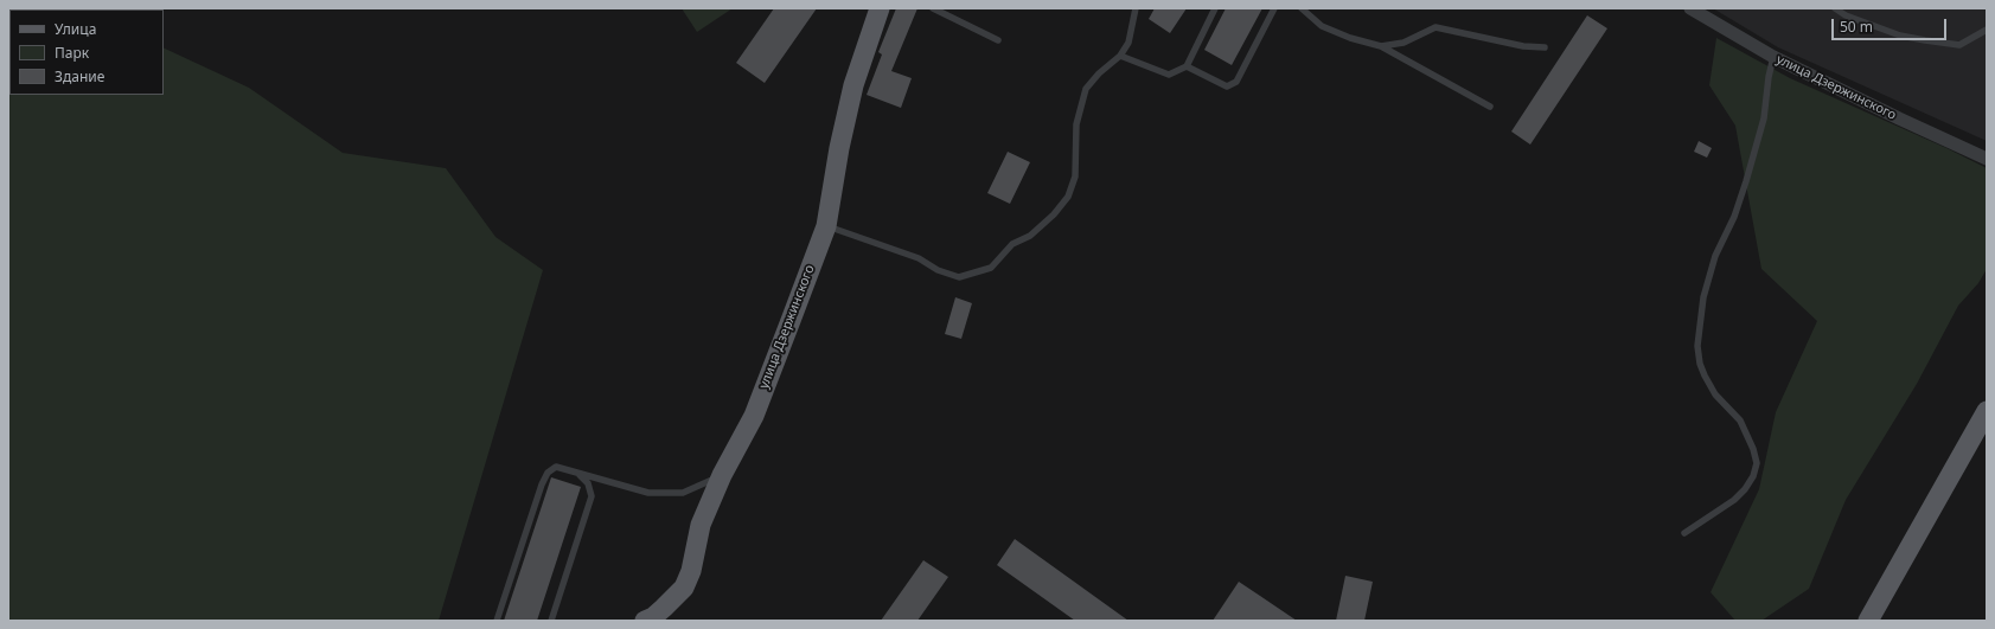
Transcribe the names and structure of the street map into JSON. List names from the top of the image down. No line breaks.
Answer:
{"streets":{"main road":["улица Дзержинского"]},"legend":["Улица","Парк","Здание"],"scale_bar":"50 m"}
